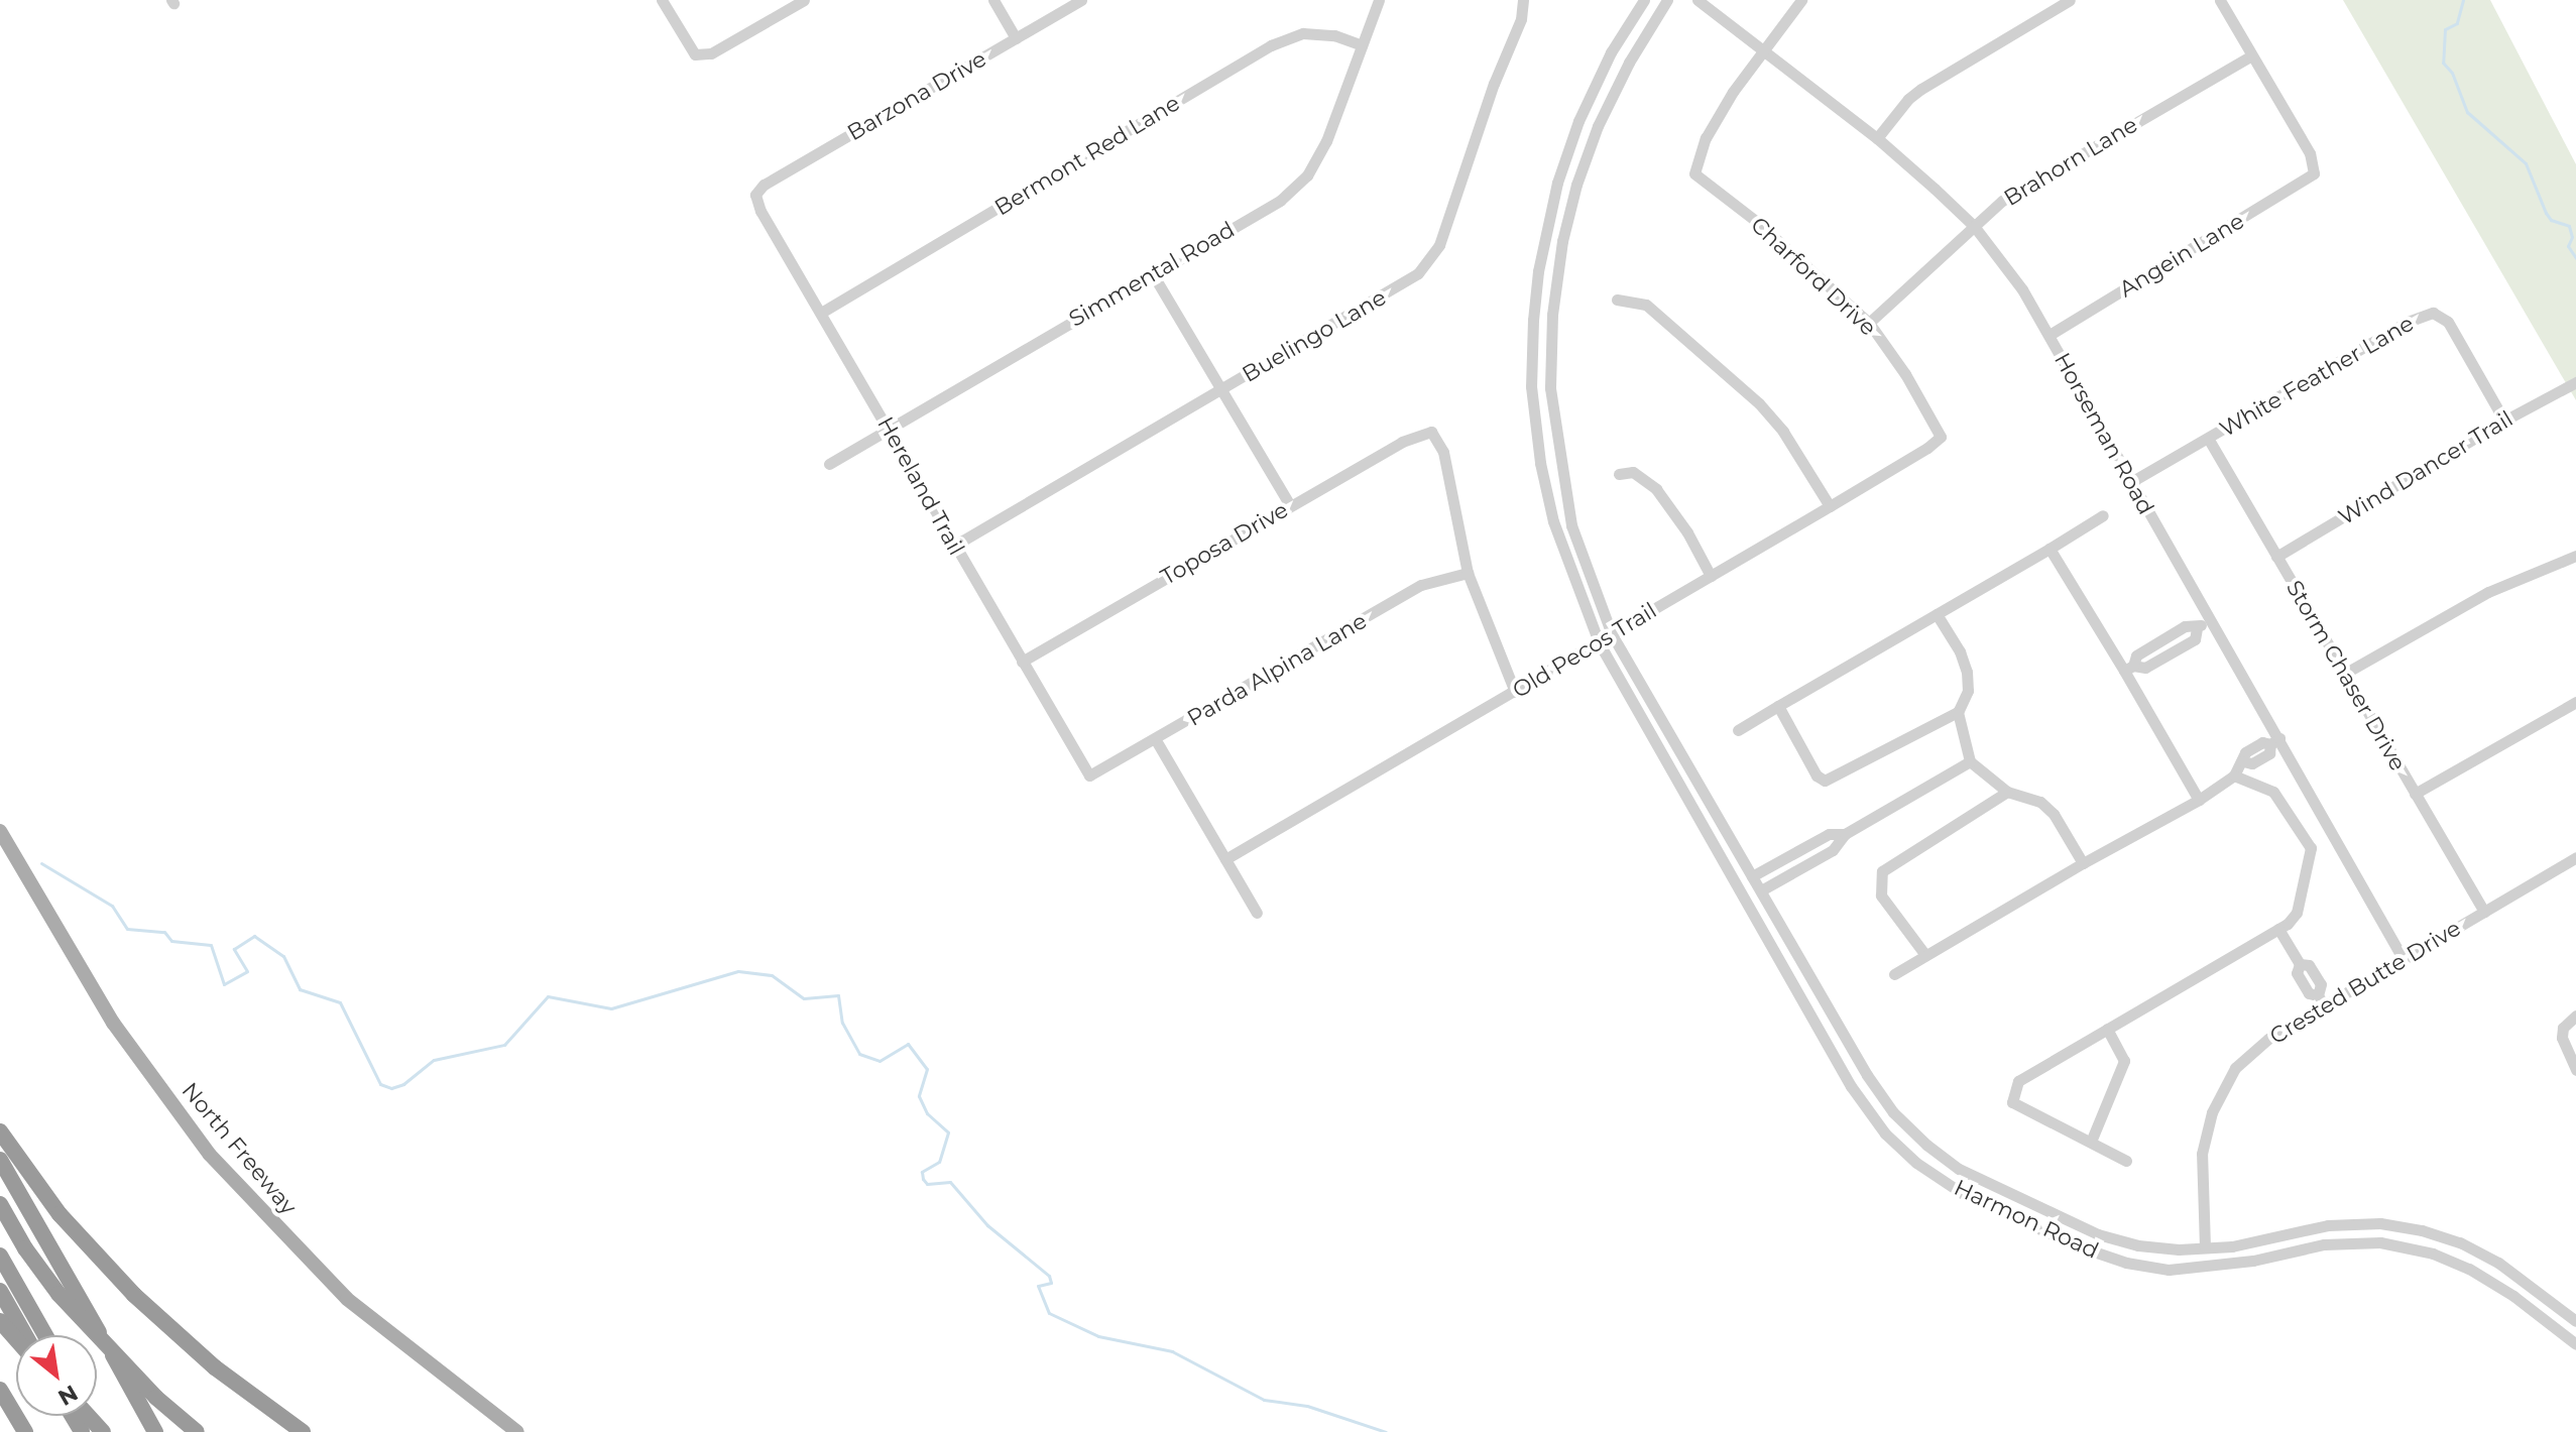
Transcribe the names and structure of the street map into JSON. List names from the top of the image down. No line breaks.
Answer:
{"streets":{"main road":["North Freeway"],"street":["Barzona Drive","Bermont Red Lane","Brahorn Lane","Angein Lane","Simmental Road","Charford Drive","Buelingo Lane","White Feather Lane","Horseman Road","Wind Dancer Trail","Hereland Trail","Toposa Drive","Old Pecos Trail","Parda Alpina Lane","Storm Chaser Drive","Crested Butte Drive","Harmon Road"]},"crossings":[["Barzona Drive","Hereland Trail"],["Bermont Red Lane","Simmental Road"],["Bermont Red Lane","Hereland Trail"],["Brahorn Lane","Angein Lane"],["Brahorn Lane","Charford Drive"],["Brahorn Lane","Horseman Road"],["Angein Lane","Horseman Road"],["Simmental Road","Hereland Trail"],["Charford Drive","Horseman Road"],["Charford Drive","Old Pecos Trail"],["Buelingo Lane","Hereland Trail"],["White Feather Lane","Horseman Road"],["White Feather Lane","Wind Dancer Trail"],["White Feather Lane","Storm Chaser Drive"],["Horseman Road","Crested Butte Drive"],["Wind Dancer Trail","Storm Chaser Drive"],["Hereland Trail","Toposa Drive"],["Hereland Trail","Parda Alpina Lane"],["Toposa Drive","Parda Alpina Lane"],["Old Pecos Trail","Harmon Road"],["Storm Chaser Drive","Crested Butte Drive"],["Crested Butte Drive","Harmon Road"]],"north":"bottom right"}
